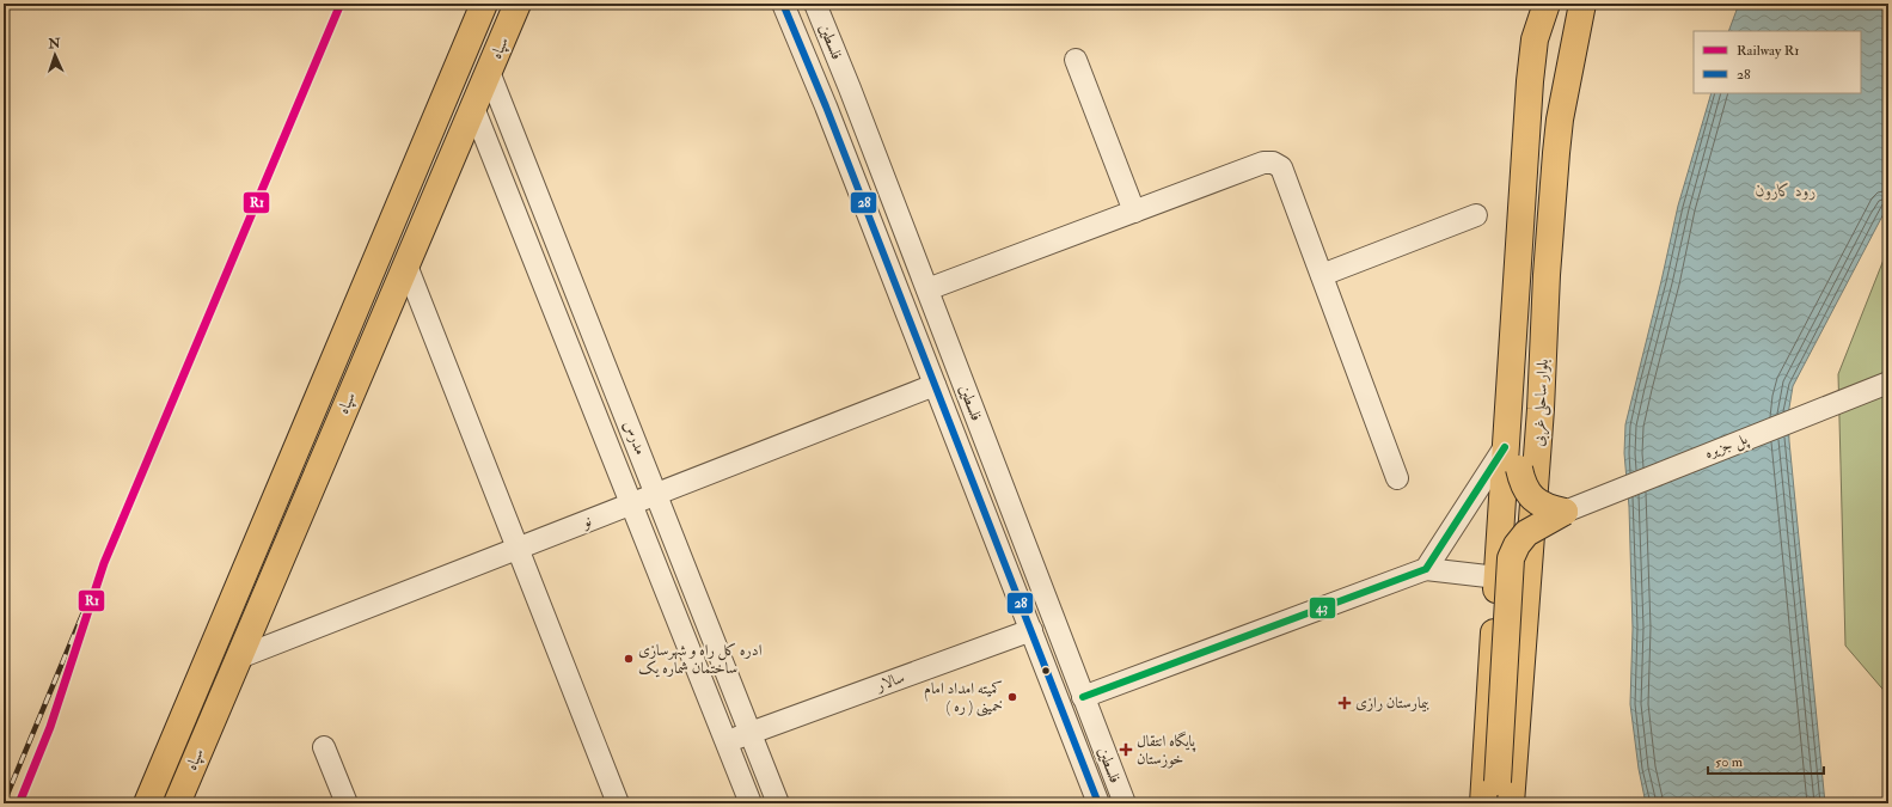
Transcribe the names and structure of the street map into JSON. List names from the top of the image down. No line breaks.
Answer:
{"streets":{"main road":["سپاه","بلوار ساحلی غربی"],"street":["فلسطین","مدرس","پل جزیره","نو","سالار"]},"crossings":[["فلسطین","نو"],["فلسطین","سالار"],["سپاه","مدرس"],["سپاه","نو"],["مدرس","نو"],["مدرس","سالار"]],"water":["رود کارون"],"places":{"other":["ادره کل راه و شهرسازی ساختمان شماره یک","کمیته امداد امام خمینی ( ره )"],"health":["بیمارستان رازی","پایگاه انتقال خوزستان"]},"lines":["rail line R1","transit line 28","transit line 43"],"legend":["Railway R1","28"],"scale_bar":"50 m","north":"top"}
